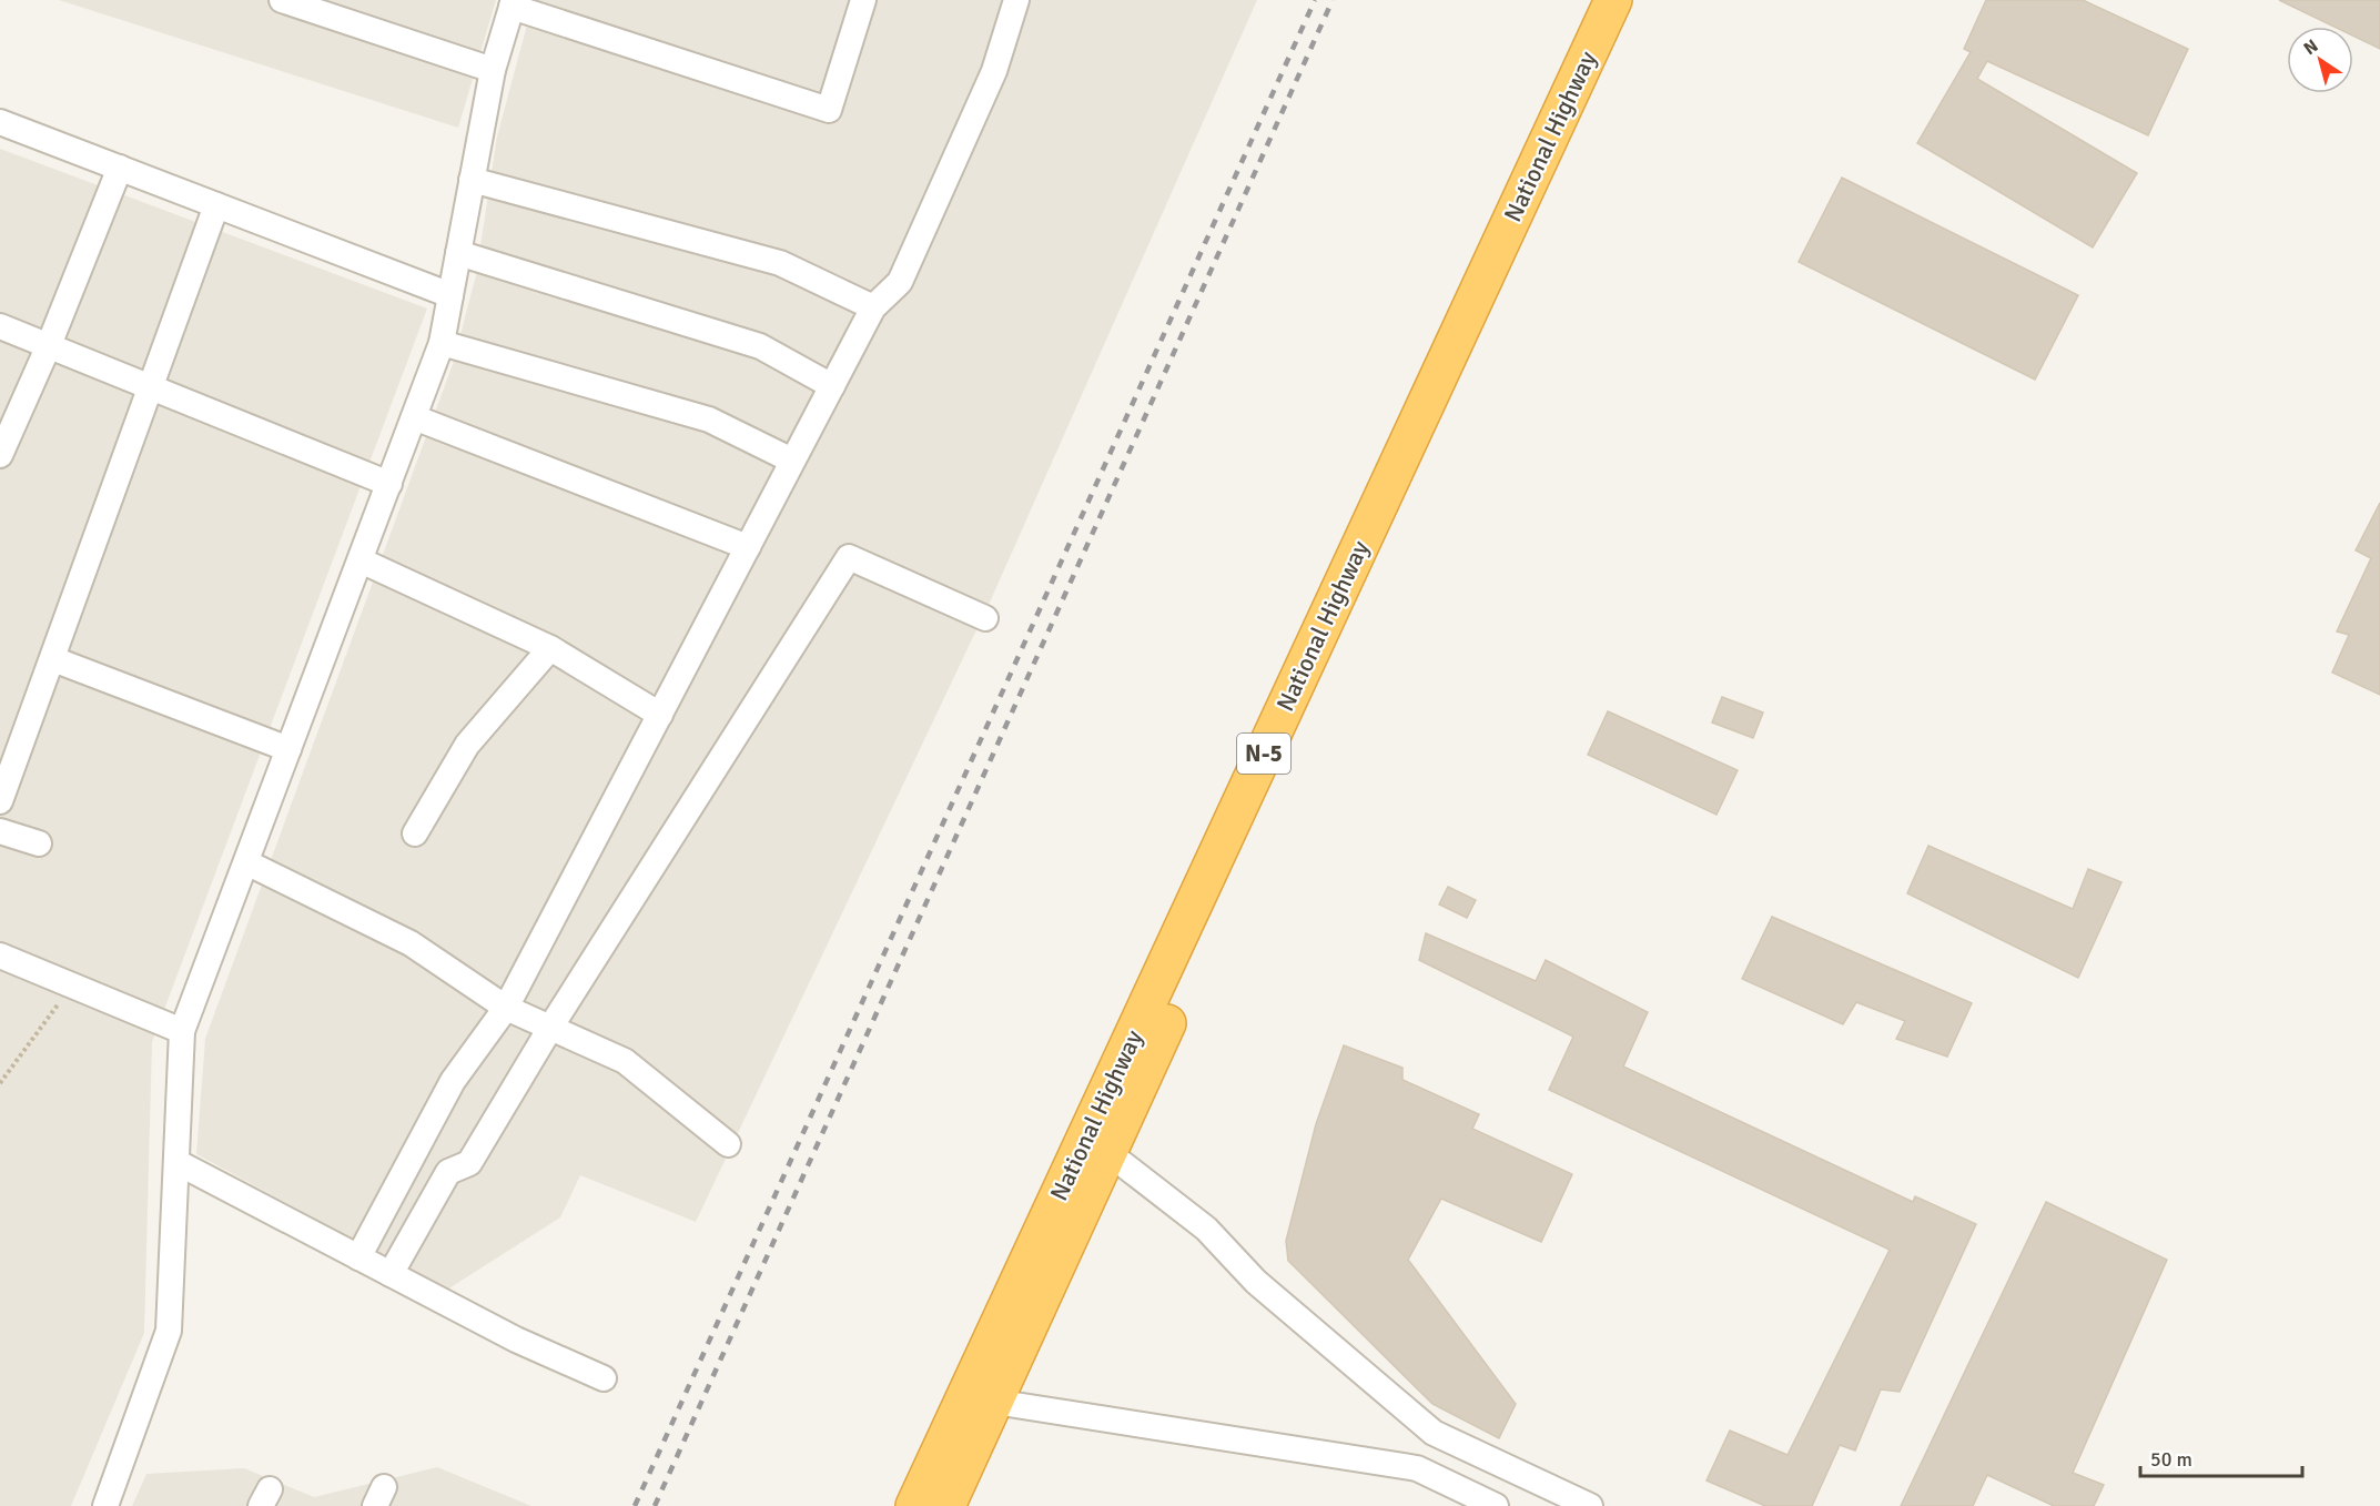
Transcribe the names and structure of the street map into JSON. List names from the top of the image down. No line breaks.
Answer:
{"streets":{"highway":["National Highway","N-5"]},"scale_bar":"50 m","north":"top left"}
